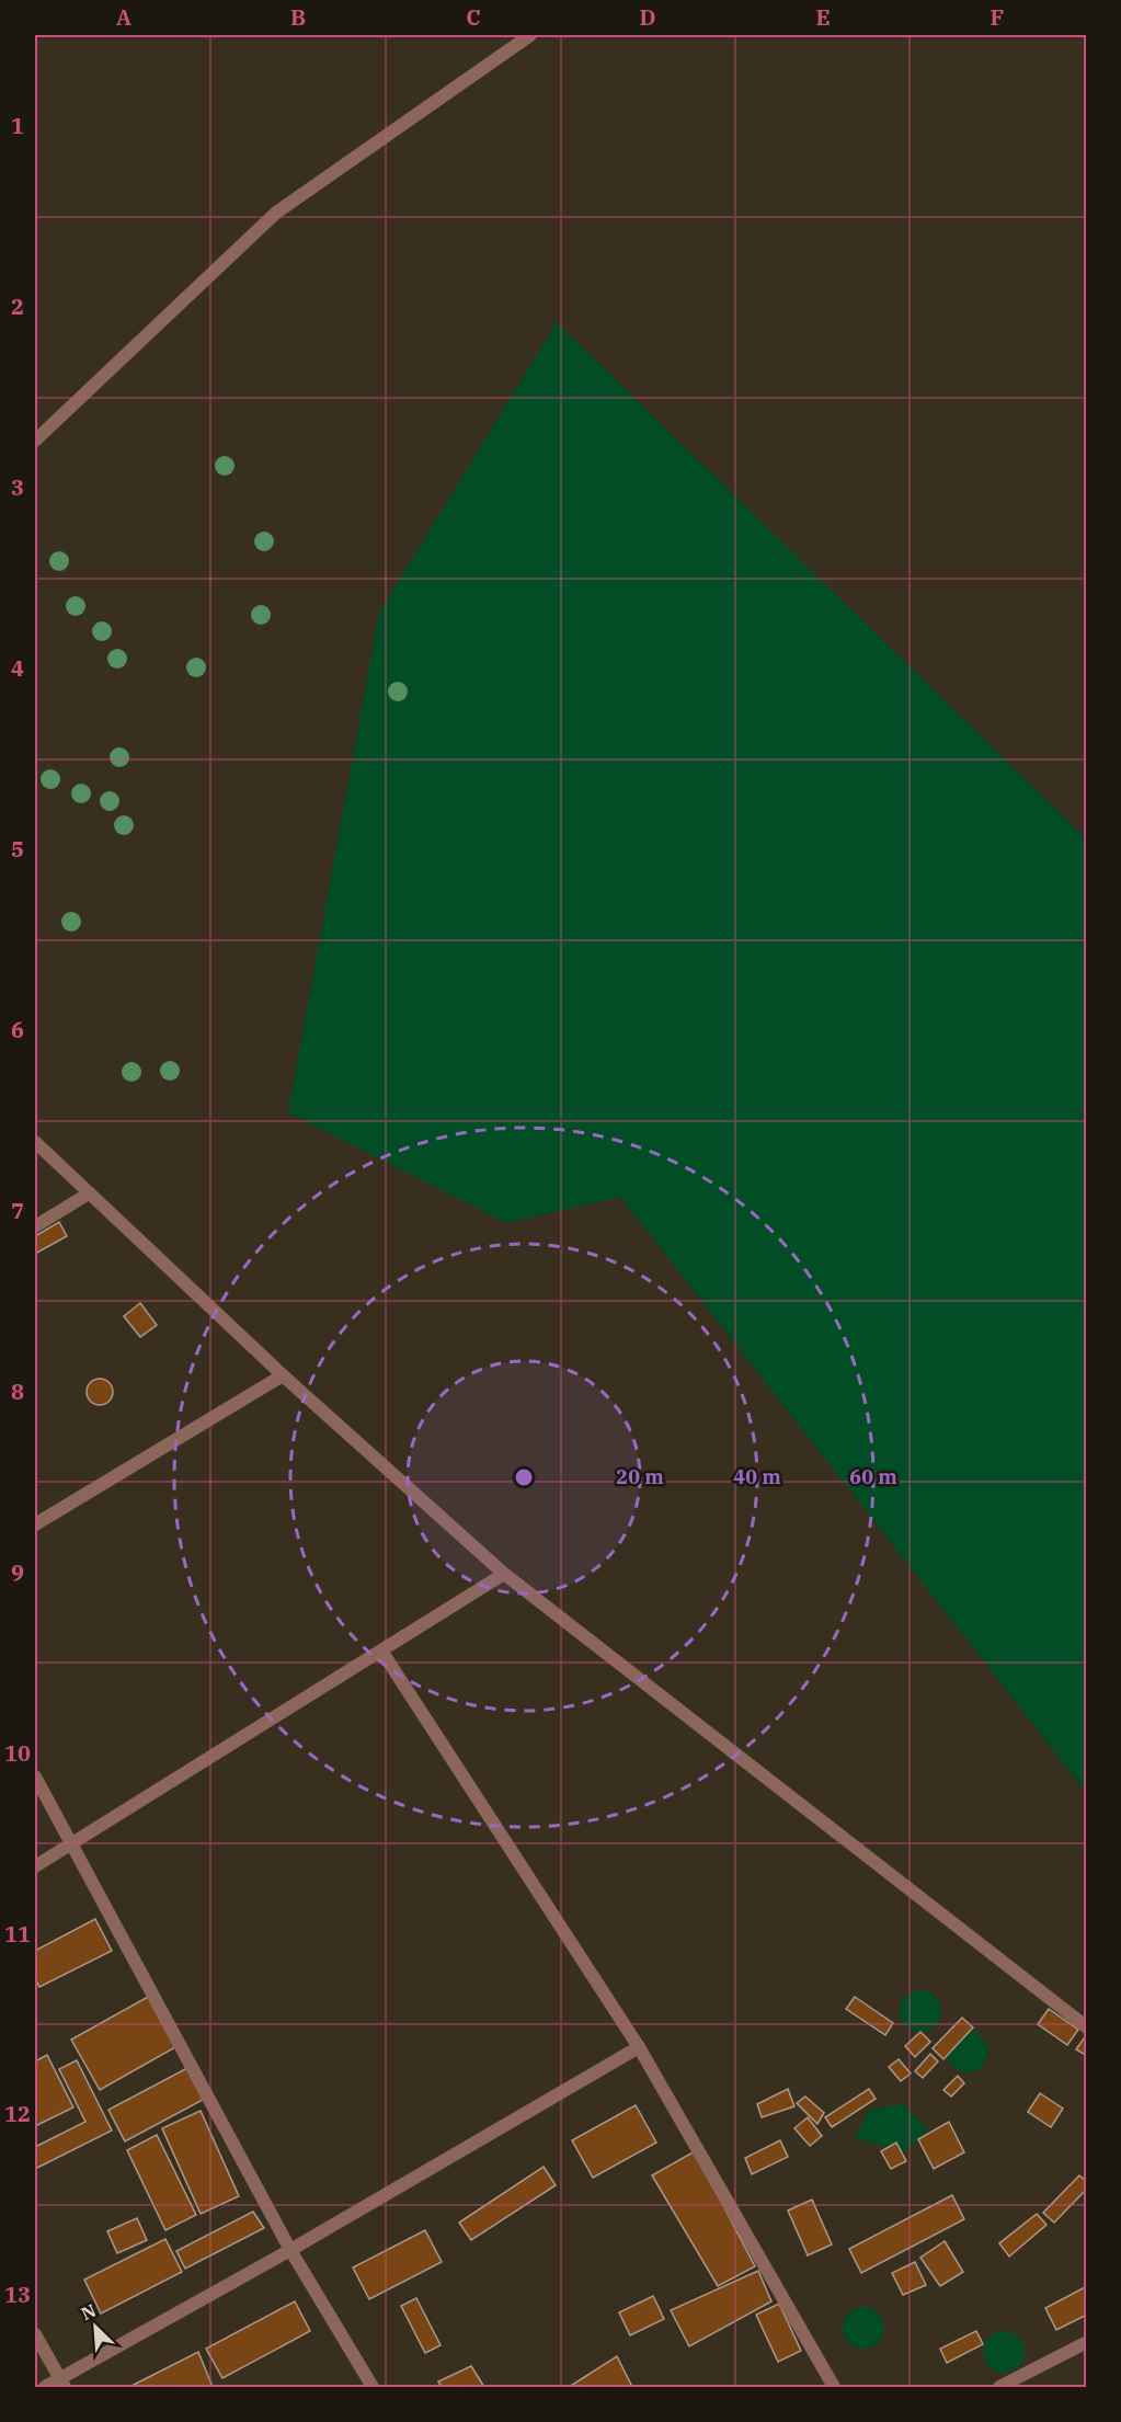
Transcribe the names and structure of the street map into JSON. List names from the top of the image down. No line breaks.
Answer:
{"north":"top left","grid":{"columns":["A","B","C","D","E","F"],"rows":["1","2","3","4","5","6","7","8","9","10","11","12","13"]},"rings":["20 m","40 m","60 m"]}
